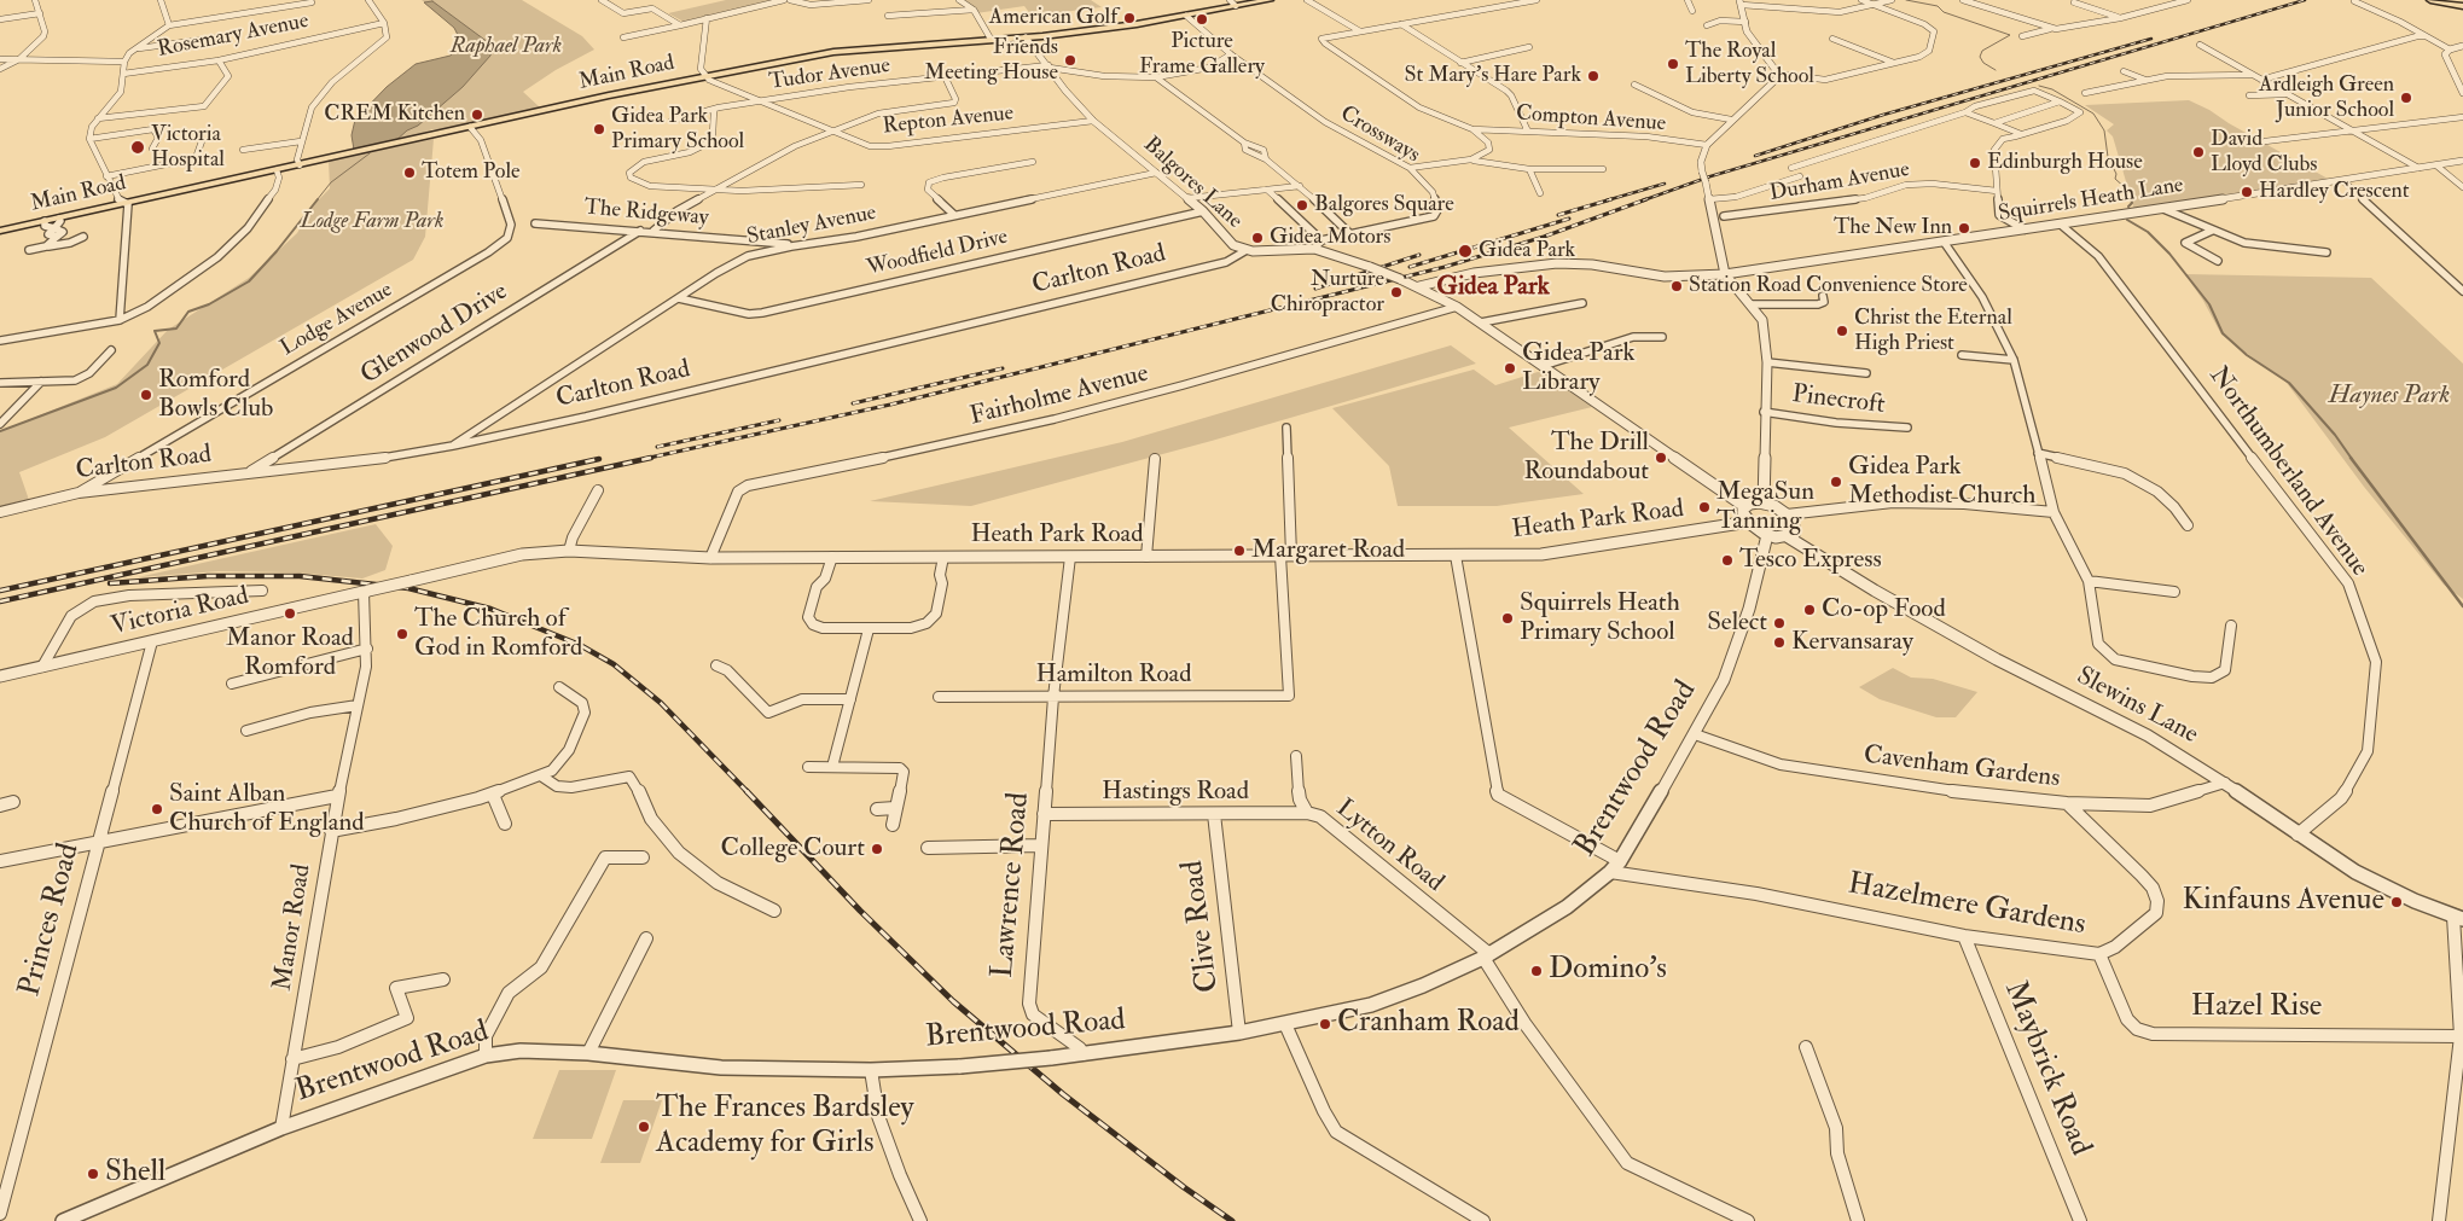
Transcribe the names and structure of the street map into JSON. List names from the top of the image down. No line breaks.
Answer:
{"streets":{"main road":["Main Road"],"street":["Rosemary Avenue","Tudor Avenue","Compton Avenue","Repton Avenue","Crossways","Durham Avenue","Balgores Lane","Squirrels Heath Lane","The Ridgeway","Stanley Avenue","Woodfield Drive","Carlton Road","Lodge Avenue","Glenwood Drive","Fairholme Avenue","Pinecroft","Northumberland Avenue","Heath Park Road","Victoria Road","Hamilton Road","Slewins Lane","Cavenham Gardens","Brentwood Road","Hastings Road","Lytton Road","Lawrence Road","Hazelmere Gardens","Princes Road","Clive Road","Manor Road","Hazel Rise","Maybrick Road"]},"crossings":[["Main Road","Repton Avenue"],["Main Road","Crossways"],["Main Road","Balgores Lane"],["Main Road","Lodge Avenue"],["Tudor Avenue","Repton Avenue"],["Tudor Avenue","Crossways"],["Tudor Avenue","Balgores Lane"],["Repton Avenue","Balgores Lane"],["Balgores Lane","Squirrels Heath Lane"],["Balgores Lane","Stanley Avenue"],["Balgores Lane","Woodfield Drive"],["Balgores Lane","Carlton Road"],["Balgores Lane","Fairholme Avenue"],["Squirrels Heath Lane","Northumberland Avenue"],["The Ridgeway","Stanley Avenue"],["The Ridgeway","Glenwood Drive"],["Stanley Avenue","Woodfield Drive"],["Stanley Avenue","Carlton Road"],["Carlton Road","Lodge Avenue"],["Carlton Road","Glenwood Drive"],["Fairholme Avenue","Heath Park Road"],["Northumberland Avenue","Slewins Lane"],["Heath Park Road","Victoria Road"],["Heath Park Road","Hamilton Road"],["Heath Park Road","Lawrence Road"],["Heath Park Road","Manor Road"],["Victoria Road","Princes Road"],["Victoria Road","Manor Road"],["Hamilton Road","Lawrence Road"],["Slewins Lane","Cavenham Gardens"],["Cavenham Gardens","Brentwood Road"],["Cavenham Gardens","Hazelmere Gardens"],["Brentwood Road","Lytton Road"],["Brentwood Road","Lawrence Road"],["Brentwood Road","Hazelmere Gardens"],["Brentwood Road","Clive Road"],["Brentwood Road","Manor Road"],["Hastings Road","Lytton Road"],["Hastings Road","Lawrence Road"],["Hastings Road","Clive Road"],["Hazelmere Gardens","Hazel Rise"],["Hazelmere Gardens","Maybrick Road"]],"districts":["Gidea Park"],"parks":["Raphael Park","Lodge Farm Park","Haynes Park"],"places":["American Golf","Picture Frame Gallery","Friends Meeting House","The Royal Liberty School","St Mary's Hare Park","Ardleigh Green Junior School","CREM Kitchen","Gidea Park Primary School","Victoria Hospital","David Lloyd Clubs","Edinburgh House","Totem Pole","Hardley Crescent","Balgores Square","The New Inn","Gidea Motors","Gidea Park","Station Road Convenience Store","Nurture Chiropractor","Christ the Eternal High Priest","Gidea Park Library","Romford Bowls Club","The Drill Roundabout","Gidea Park Methodist Church","MegaSun Tanning","Margaret Road","Tesco Express","Co-op Food","Manor Road Romford","Squirrels Heath Primary School","Select","The Church of God in Romford","Kervansaray","Saint Alban Church of England","College Court","Kinfauns Avenue","Domino's","Cranham Road","The Frances Bardsley Academy for Girls","Shell"]}
